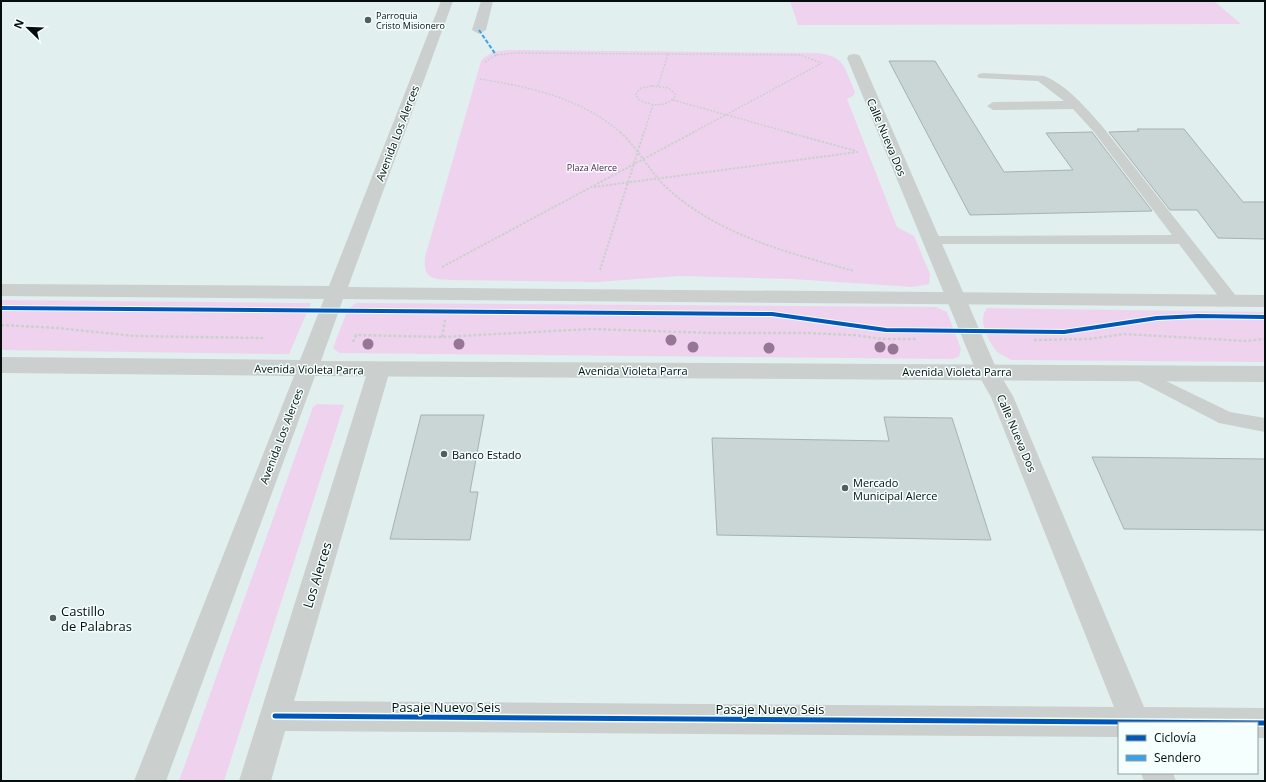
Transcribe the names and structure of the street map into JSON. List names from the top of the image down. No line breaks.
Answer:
{"streets":{"main road":["Avenida Los Alerces","Calle Nueva Dos","Avenida Violeta Parra","Los Alerces","Pasaje Nuevo Seis"]},"crossings":[["Avenida Los Alerces","Avenida Violeta Parra"],["Calle Nueva Dos","Avenida Violeta Parra"],["Avenida Violeta Parra","Los Alerces"],["Los Alerces","Pasaje Nuevo Seis"]],"parks":["Plaza Alerce"],"places":["Parroquia Cristo Misionero","Banco Estado","Mercado Municipal Alerce","Castillo de Palabras"],"legend":["Ciclovía","Sendero"],"north":"top left"}
